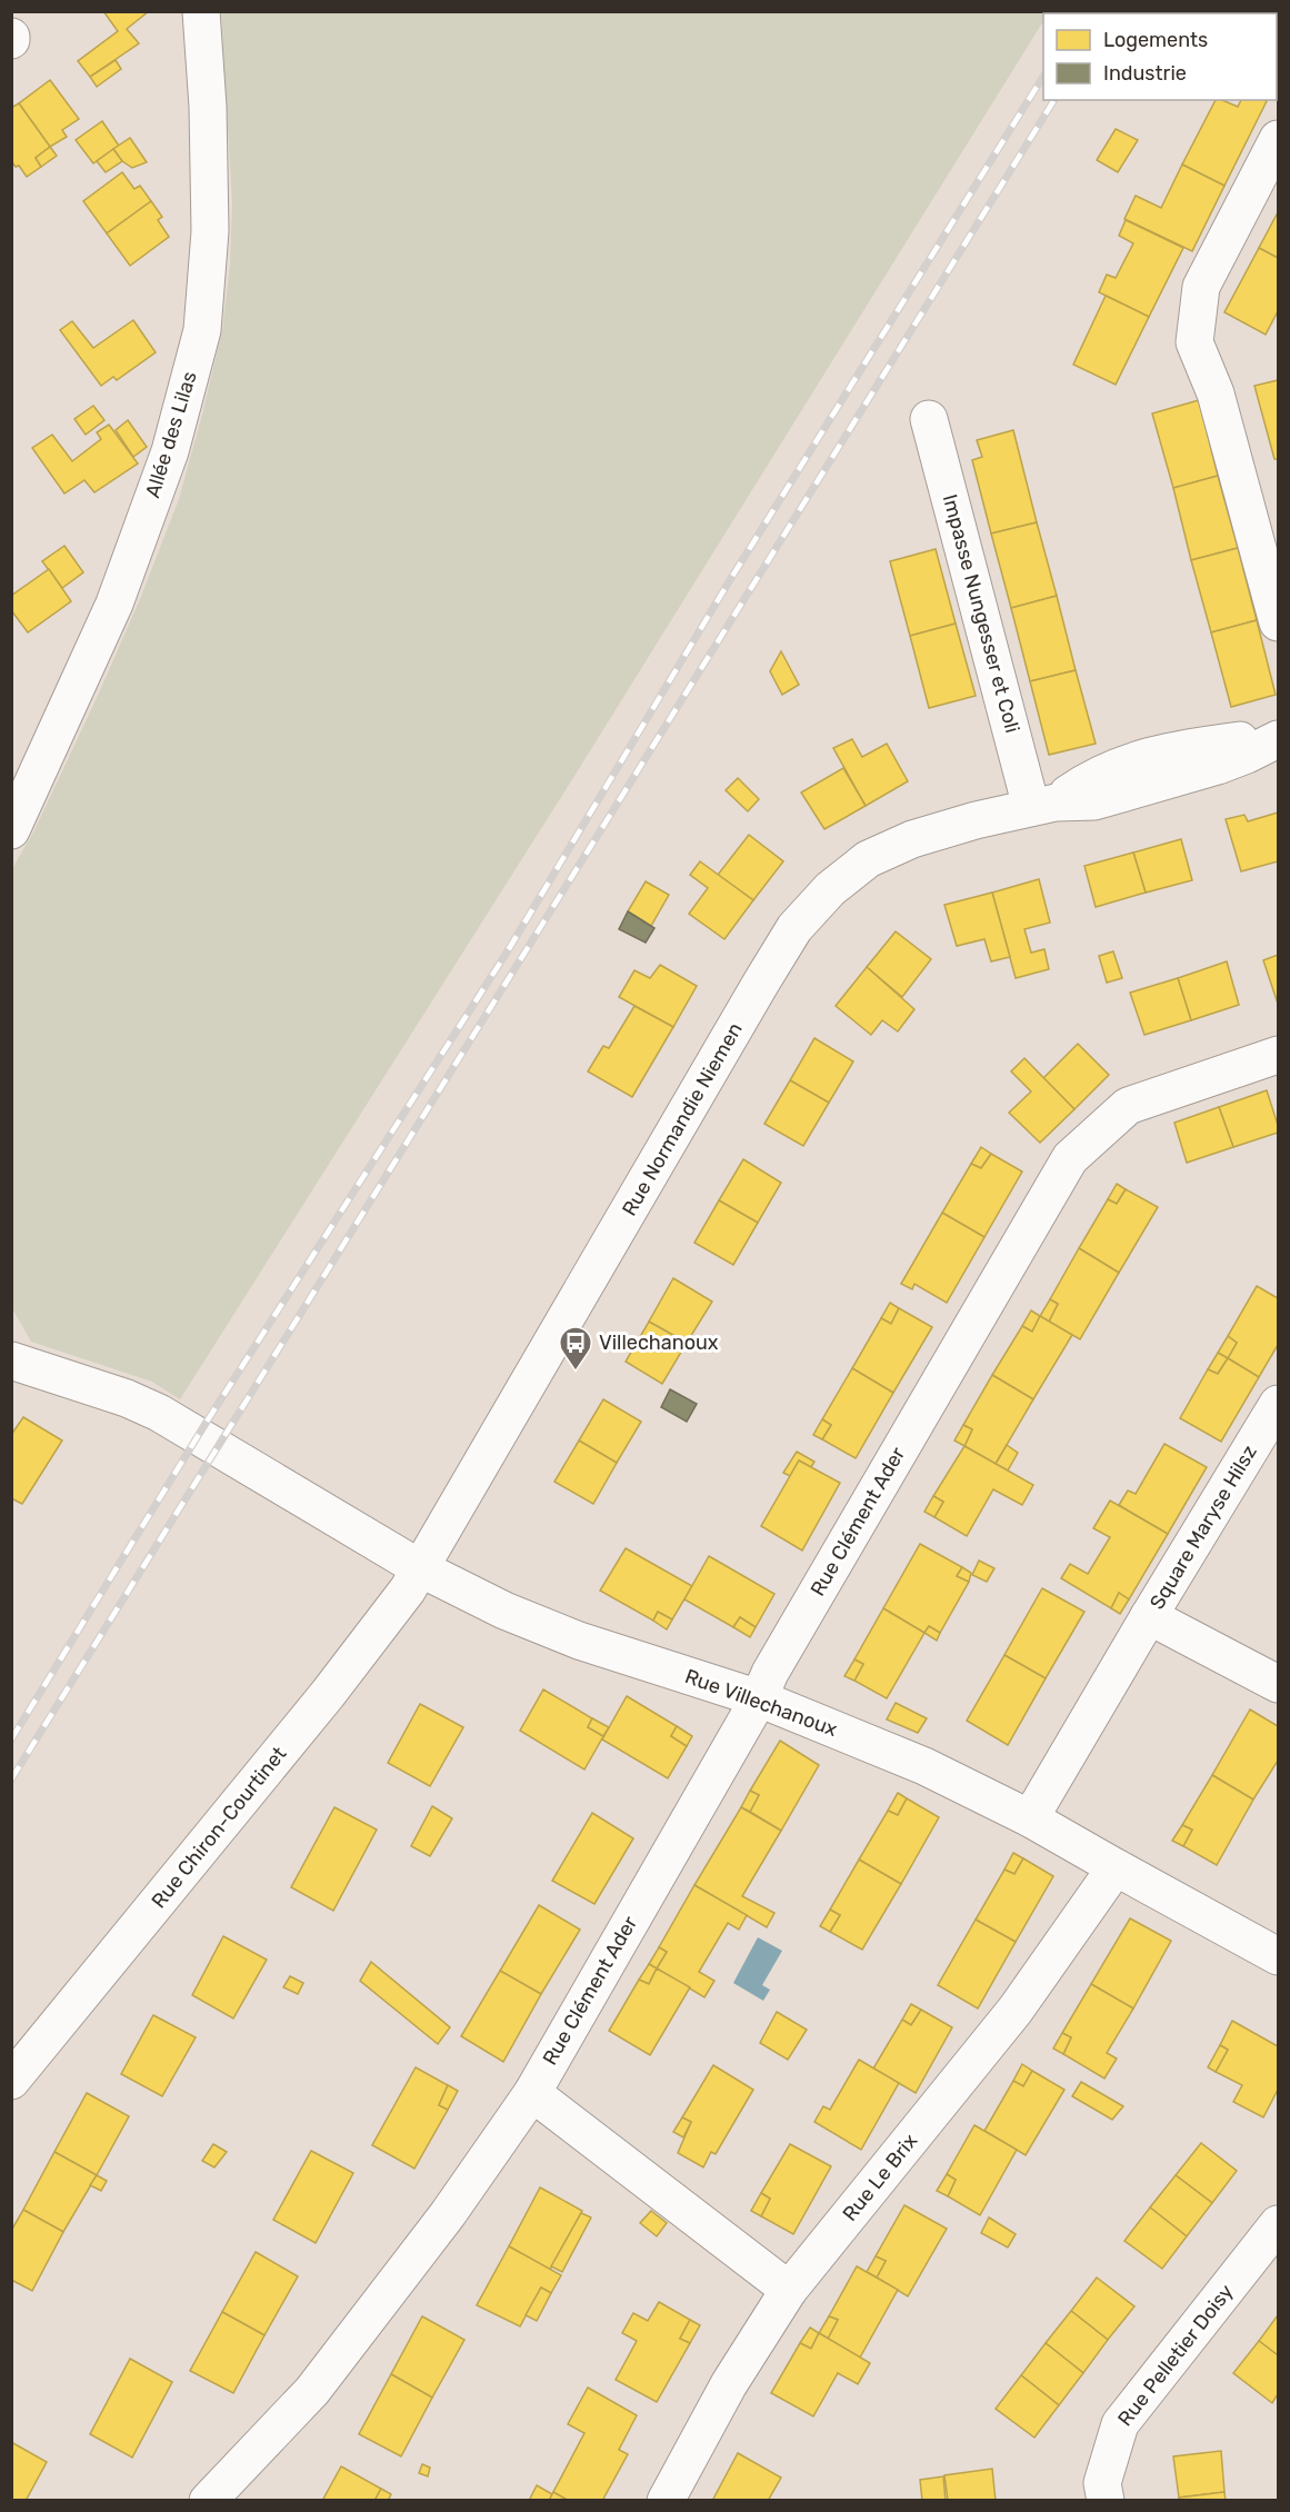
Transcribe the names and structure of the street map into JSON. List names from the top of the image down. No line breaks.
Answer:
{"streets":{"street":["Allée des Lilas","Impasse Nungesser et Coli","Rue Normandie Niemen","Rue Clément Ader","Square Maryse Hilsz","Rue Villechanoux","Rue Chiron-Courtinet","Rue Le Brix","Rue Pelletier Doisy"]},"crossings":[["Impasse Nungesser et Coli","Rue Normandie Niemen"],["Rue Normandie Niemen","Rue Villechanoux"],["Rue Normandie Niemen","Rue Chiron-Courtinet"],["Rue Clément Ader","Rue Villechanoux"],["Square Maryse Hilsz","Rue Villechanoux"],["Rue Villechanoux","Rue Chiron-Courtinet"],["Rue Villechanoux","Rue Le Brix"]],"places":{"bus stop":["Villechanoux"]},"legend":["Logements","Industrie"]}
